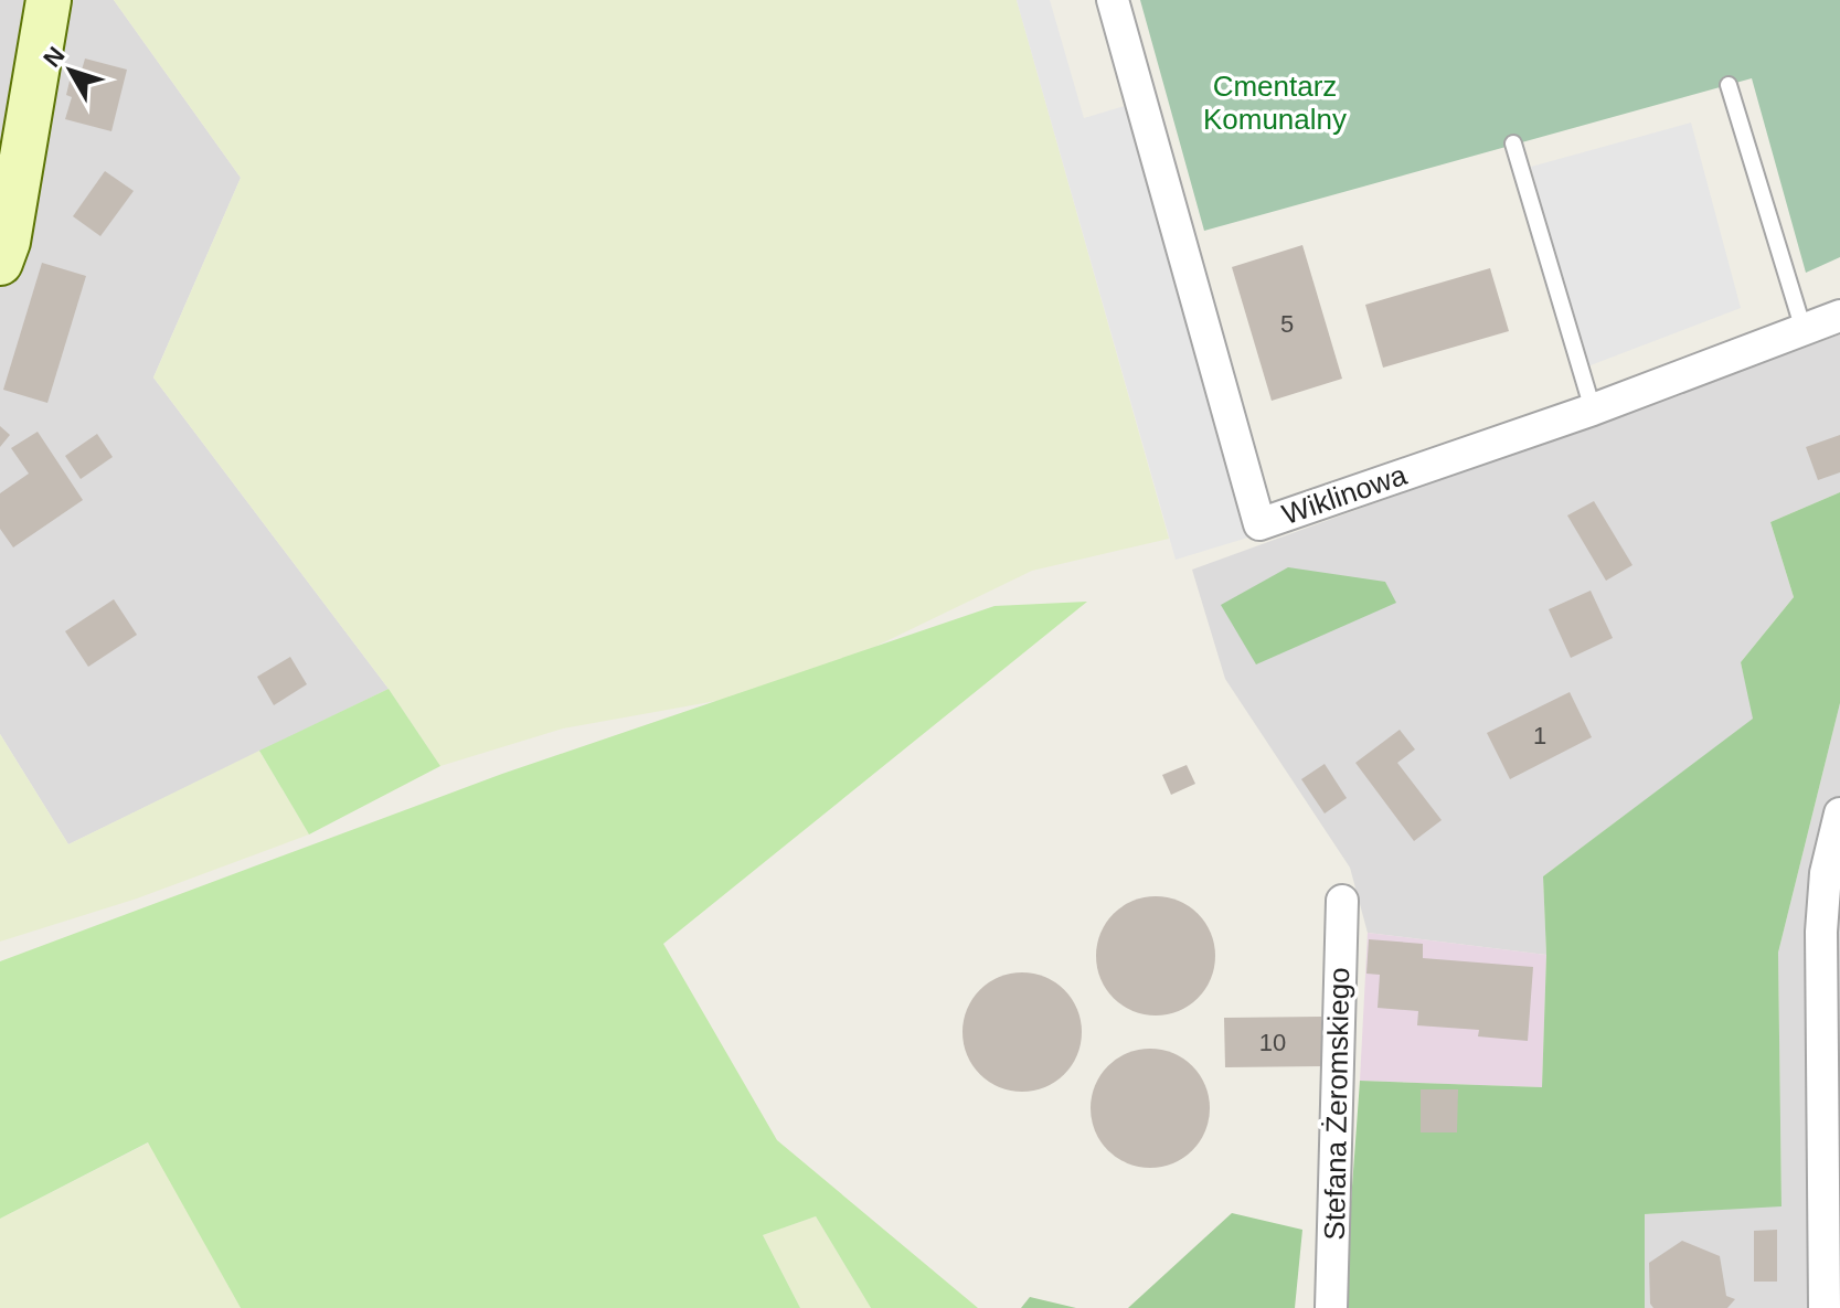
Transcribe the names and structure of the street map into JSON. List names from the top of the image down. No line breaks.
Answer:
{"streets":{"street":["Wiklinowa","Stefana Żeromskiego"]},"parks":["Cmentarz Komunalny"],"house_numbers":["5","1","10"],"north":"top left"}
